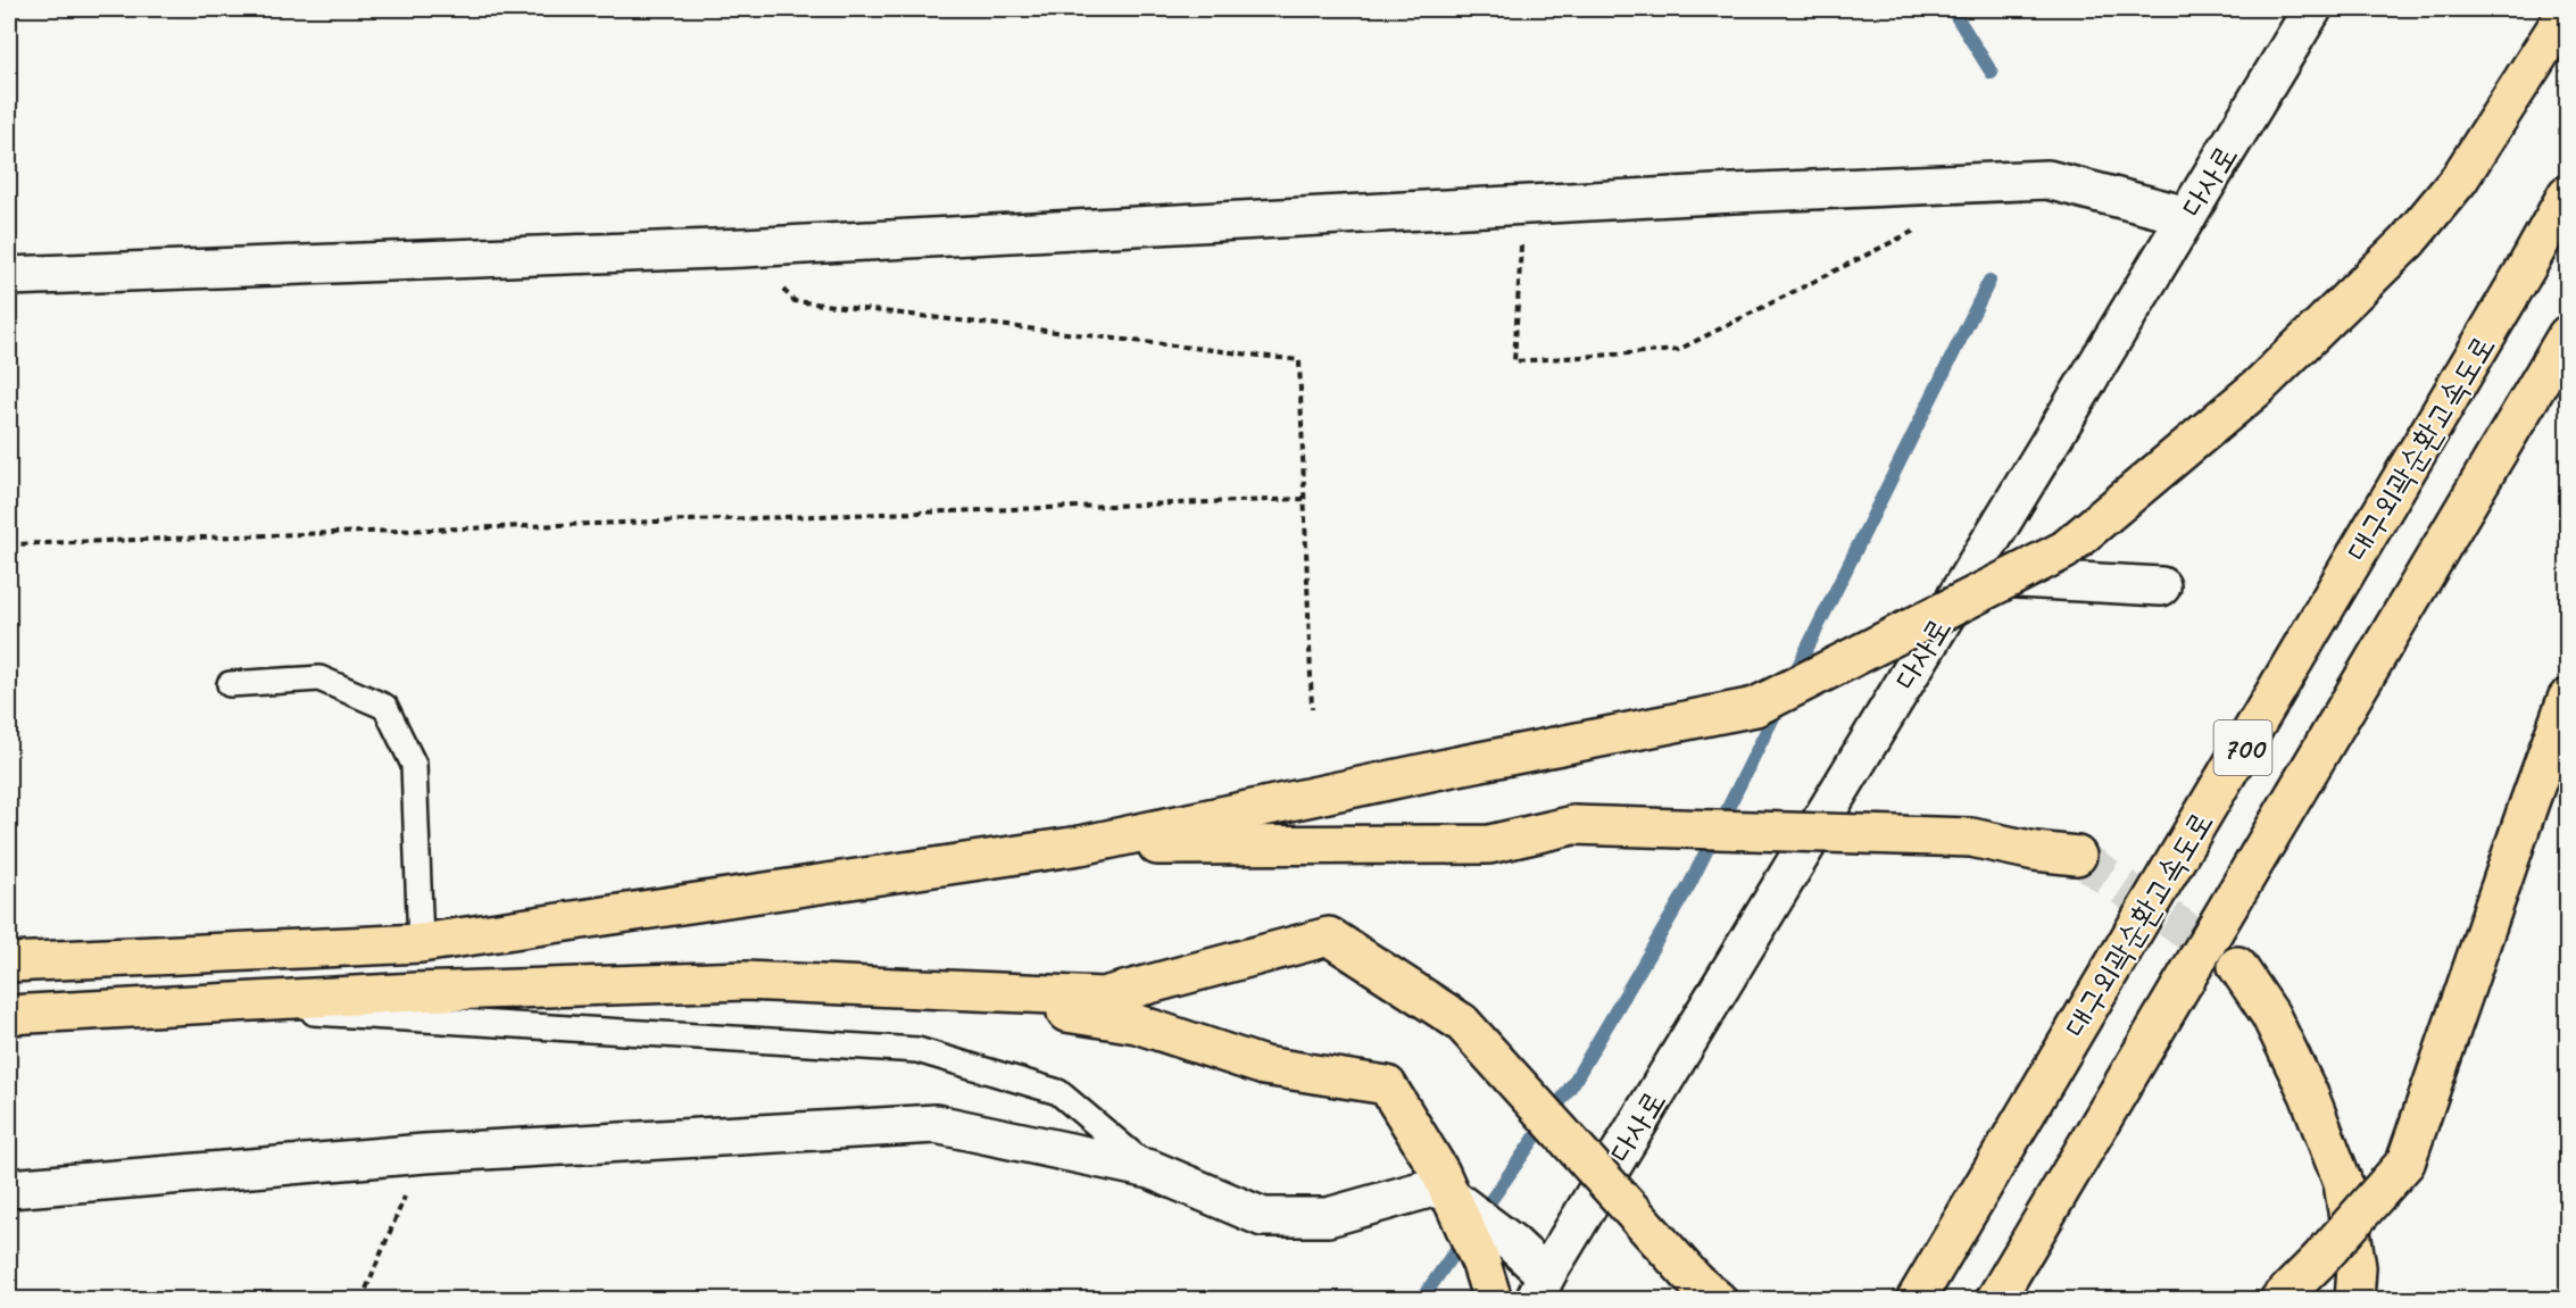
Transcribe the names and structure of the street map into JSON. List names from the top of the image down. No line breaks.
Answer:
{"streets":{"highway":["대구외곽순환고속도로","700"],"street":["다사로"]}}
